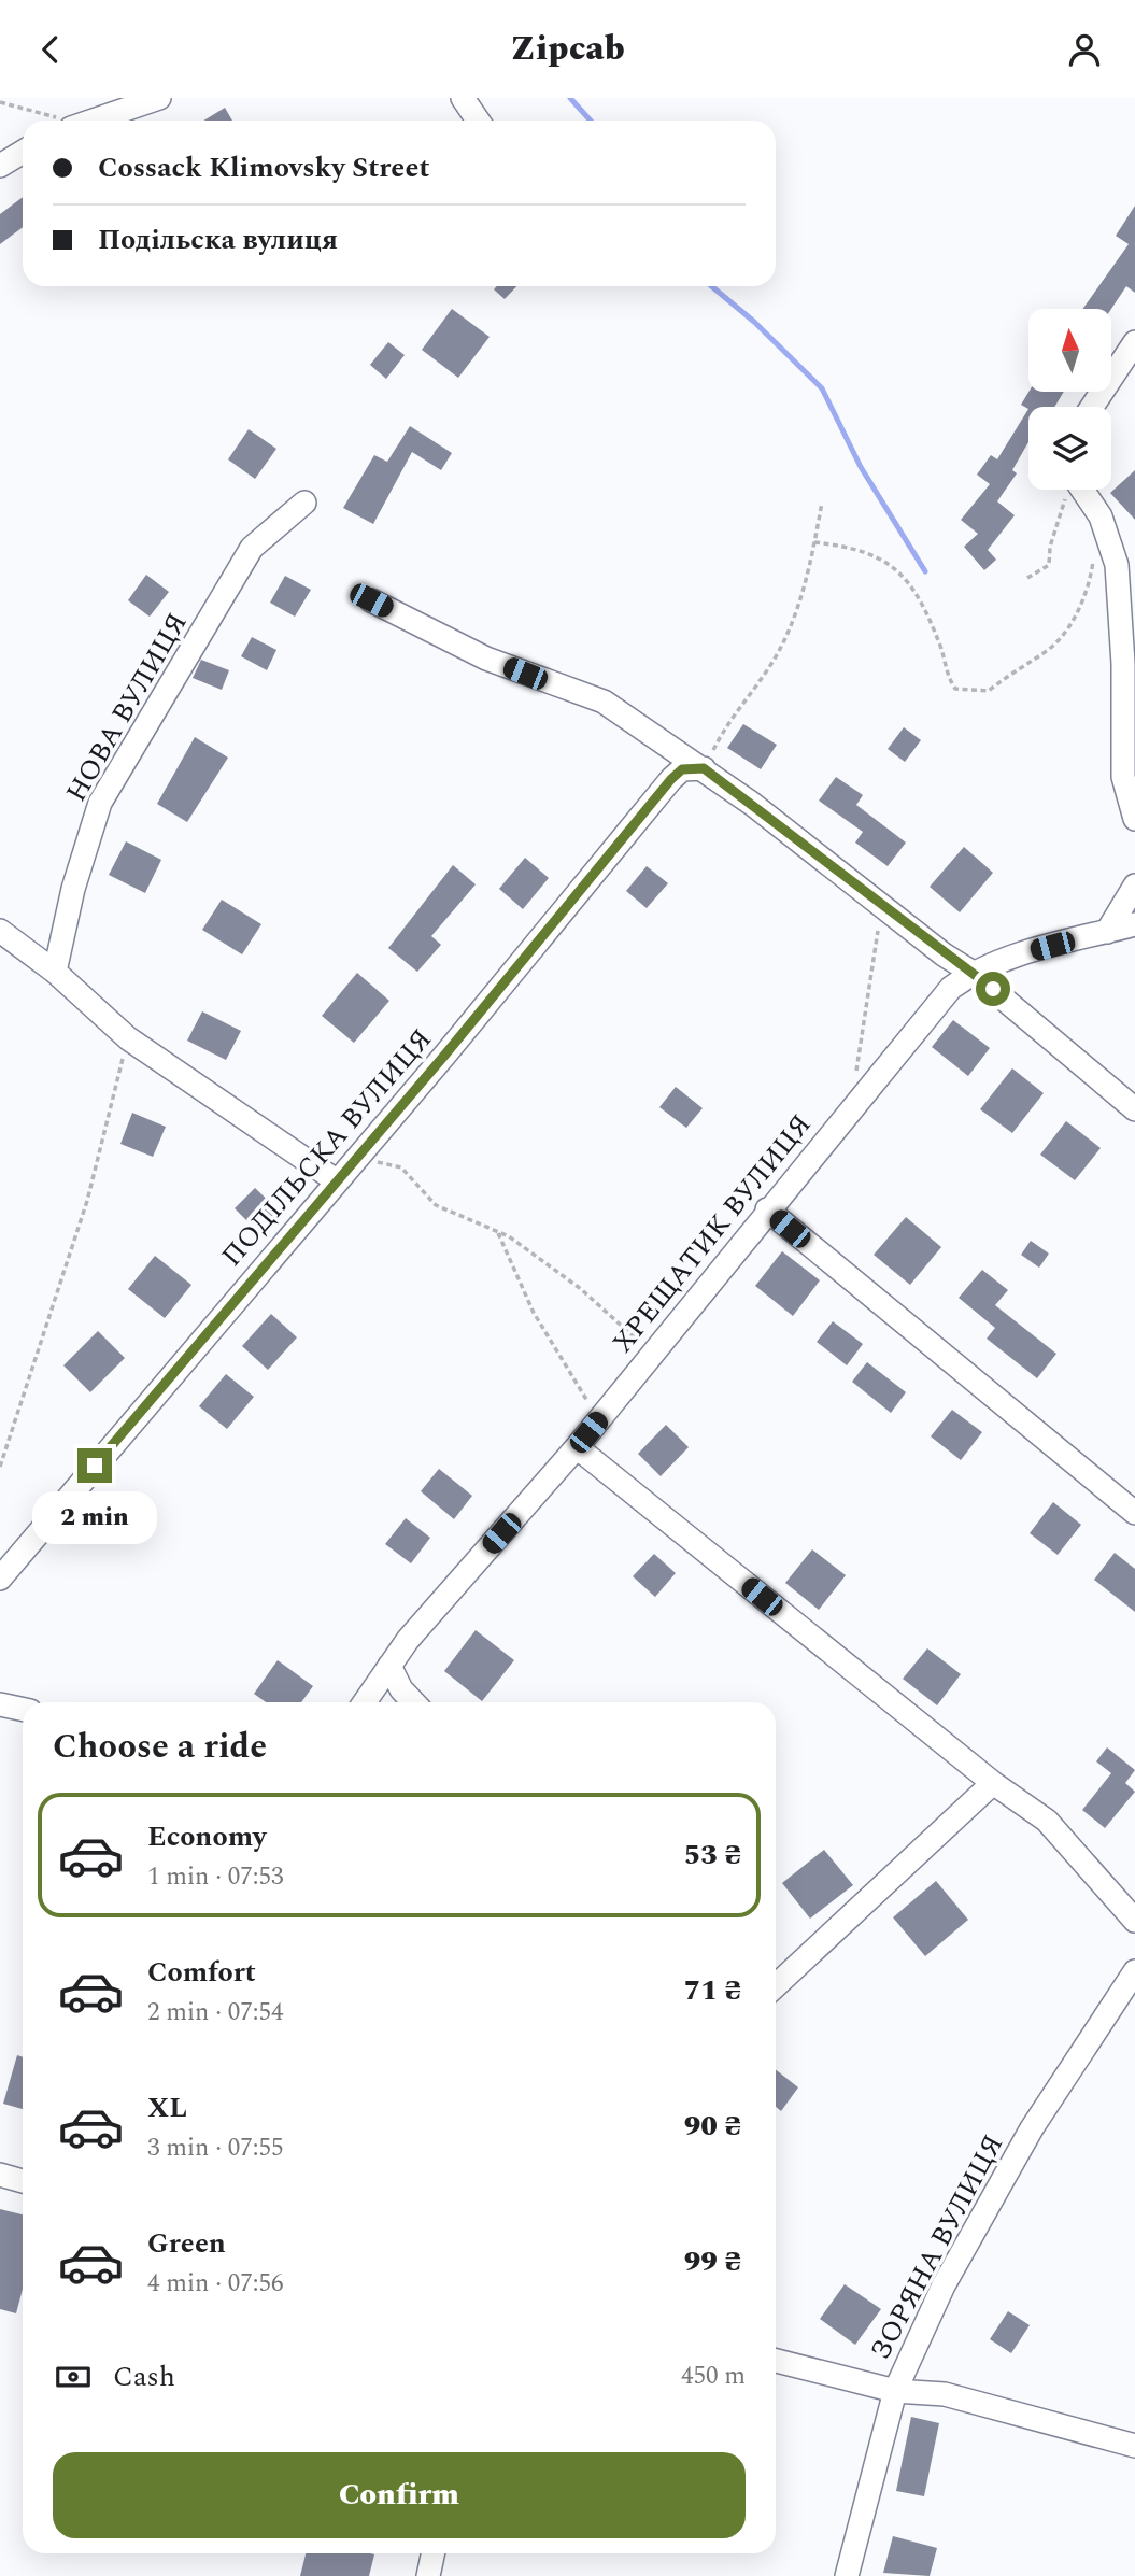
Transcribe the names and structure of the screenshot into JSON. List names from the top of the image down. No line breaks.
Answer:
{"streets":{"street":["НОВА ВУЛИЦЯ","ПОДІЛЬСКА ВУЛИЦЯ","ХРЕЩАТИК ВУЛИЦЯ","ЗОРЯНА ВУЛИЦЯ"]},"north":"top","page":{"header":"Zipcab","banner":["Cossack Klimovsky Street","Подільска вулиця"],"bubble":"2 min","heading":"Choose a ride","list":[{"name":"Economy","note":"1 min · 07:53","value":"53 ₴"},{"name":"Comfort","note":"2 min · 07:54","value":"71 ₴"},{"name":"XL","note":"3 min · 07:55","value":"90 ₴"},{"name":"Green","note":"4 min · 07:56","value":"99 ₴"}],"pay":["Cash","450 m"],"buttons":"Confirm"}}
